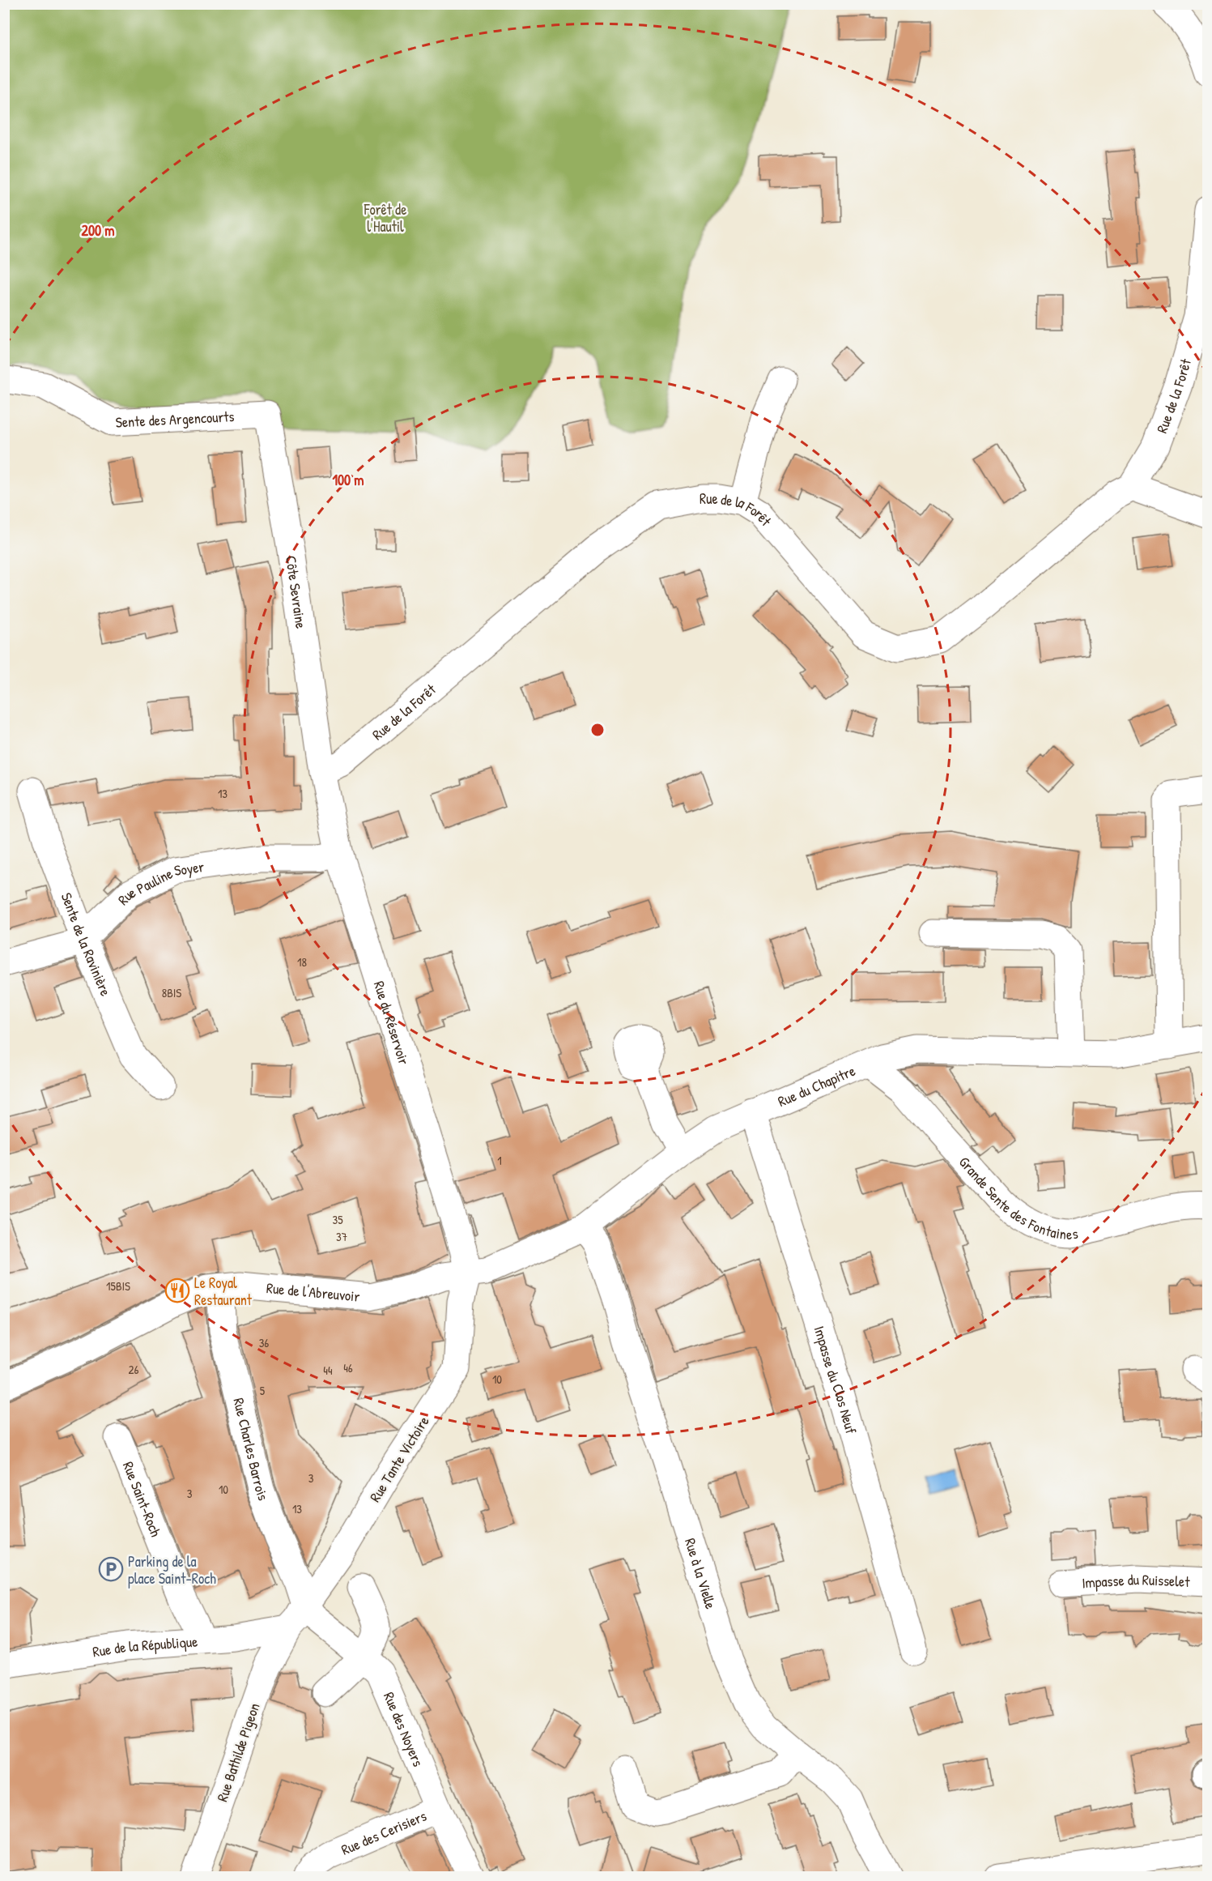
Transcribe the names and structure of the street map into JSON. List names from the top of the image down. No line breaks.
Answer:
{"streets":{"street":["Rue de la Forêt","Sente des Argencourts","Côte Sevraine","Rue Pauline Soyer","Sente de la Ravinière","Rue du Réservoir","Rue du Chapitre","Grande Sente des Fontaines","Rue de l'Abreuvoir","Impasse du Clos Neuf","Rue Charles Barrois","Rue Tante Victoire","Rue Saint-Roch","Rue à la Vielle","Impasse du Ruisselet","Rue de la République","Rue des Noyers","Rue Bathilde Pigeon","Rue des Cerisiers"]},"crossings":[["Rue de la Forêt","Côte Sevraine"],["Rue de la Forêt","Rue du Réservoir"],["Sente des Argencourts","Côte Sevraine"],["Côte Sevraine","Rue du Réservoir"],["Rue Pauline Soyer","Sente de la Ravinière"],["Rue Pauline Soyer","Rue du Réservoir"],["Rue du Réservoir","Rue du Chapitre"],["Rue du Réservoir","Rue de l'Abreuvoir"],["Rue du Réservoir","Rue Tante Victoire"],["Rue du Chapitre","Grande Sente des Fontaines"],["Rue du Chapitre","Rue de l'Abreuvoir"],["Rue du Chapitre","Impasse du Clos Neuf"],["Rue du Chapitre","Rue Tante Victoire"],["Rue du Chapitre","Rue à la Vielle"],["Rue de l'Abreuvoir","Rue Charles Barrois"],["Rue de l'Abreuvoir","Rue Tante Victoire"],["Rue Charles Barrois","Rue Tante Victoire"],["Rue Charles Barrois","Rue des Noyers"],["Rue Tante Victoire","Rue de la République"],["Rue Tante Victoire","Rue des Noyers"],["Rue Tante Victoire","Rue Bathilde Pigeon"],["Rue Saint-Roch","Rue de la République"],["Rue de la République","Rue Bathilde Pigeon"],["Rue des Noyers","Rue des Cerisiers"]],"parks":["Forêt de l'Hautil"],"places":{"restaurant":["Le Royal Restaurant"],"parking":["Parking de la place Saint-Roch"]},"house_numbers":["13","18","8BIS","1","35","37","15BIS","36","46","26","44","10","5","3","10","3","13"],"rings":["200 m","100 m"]}
